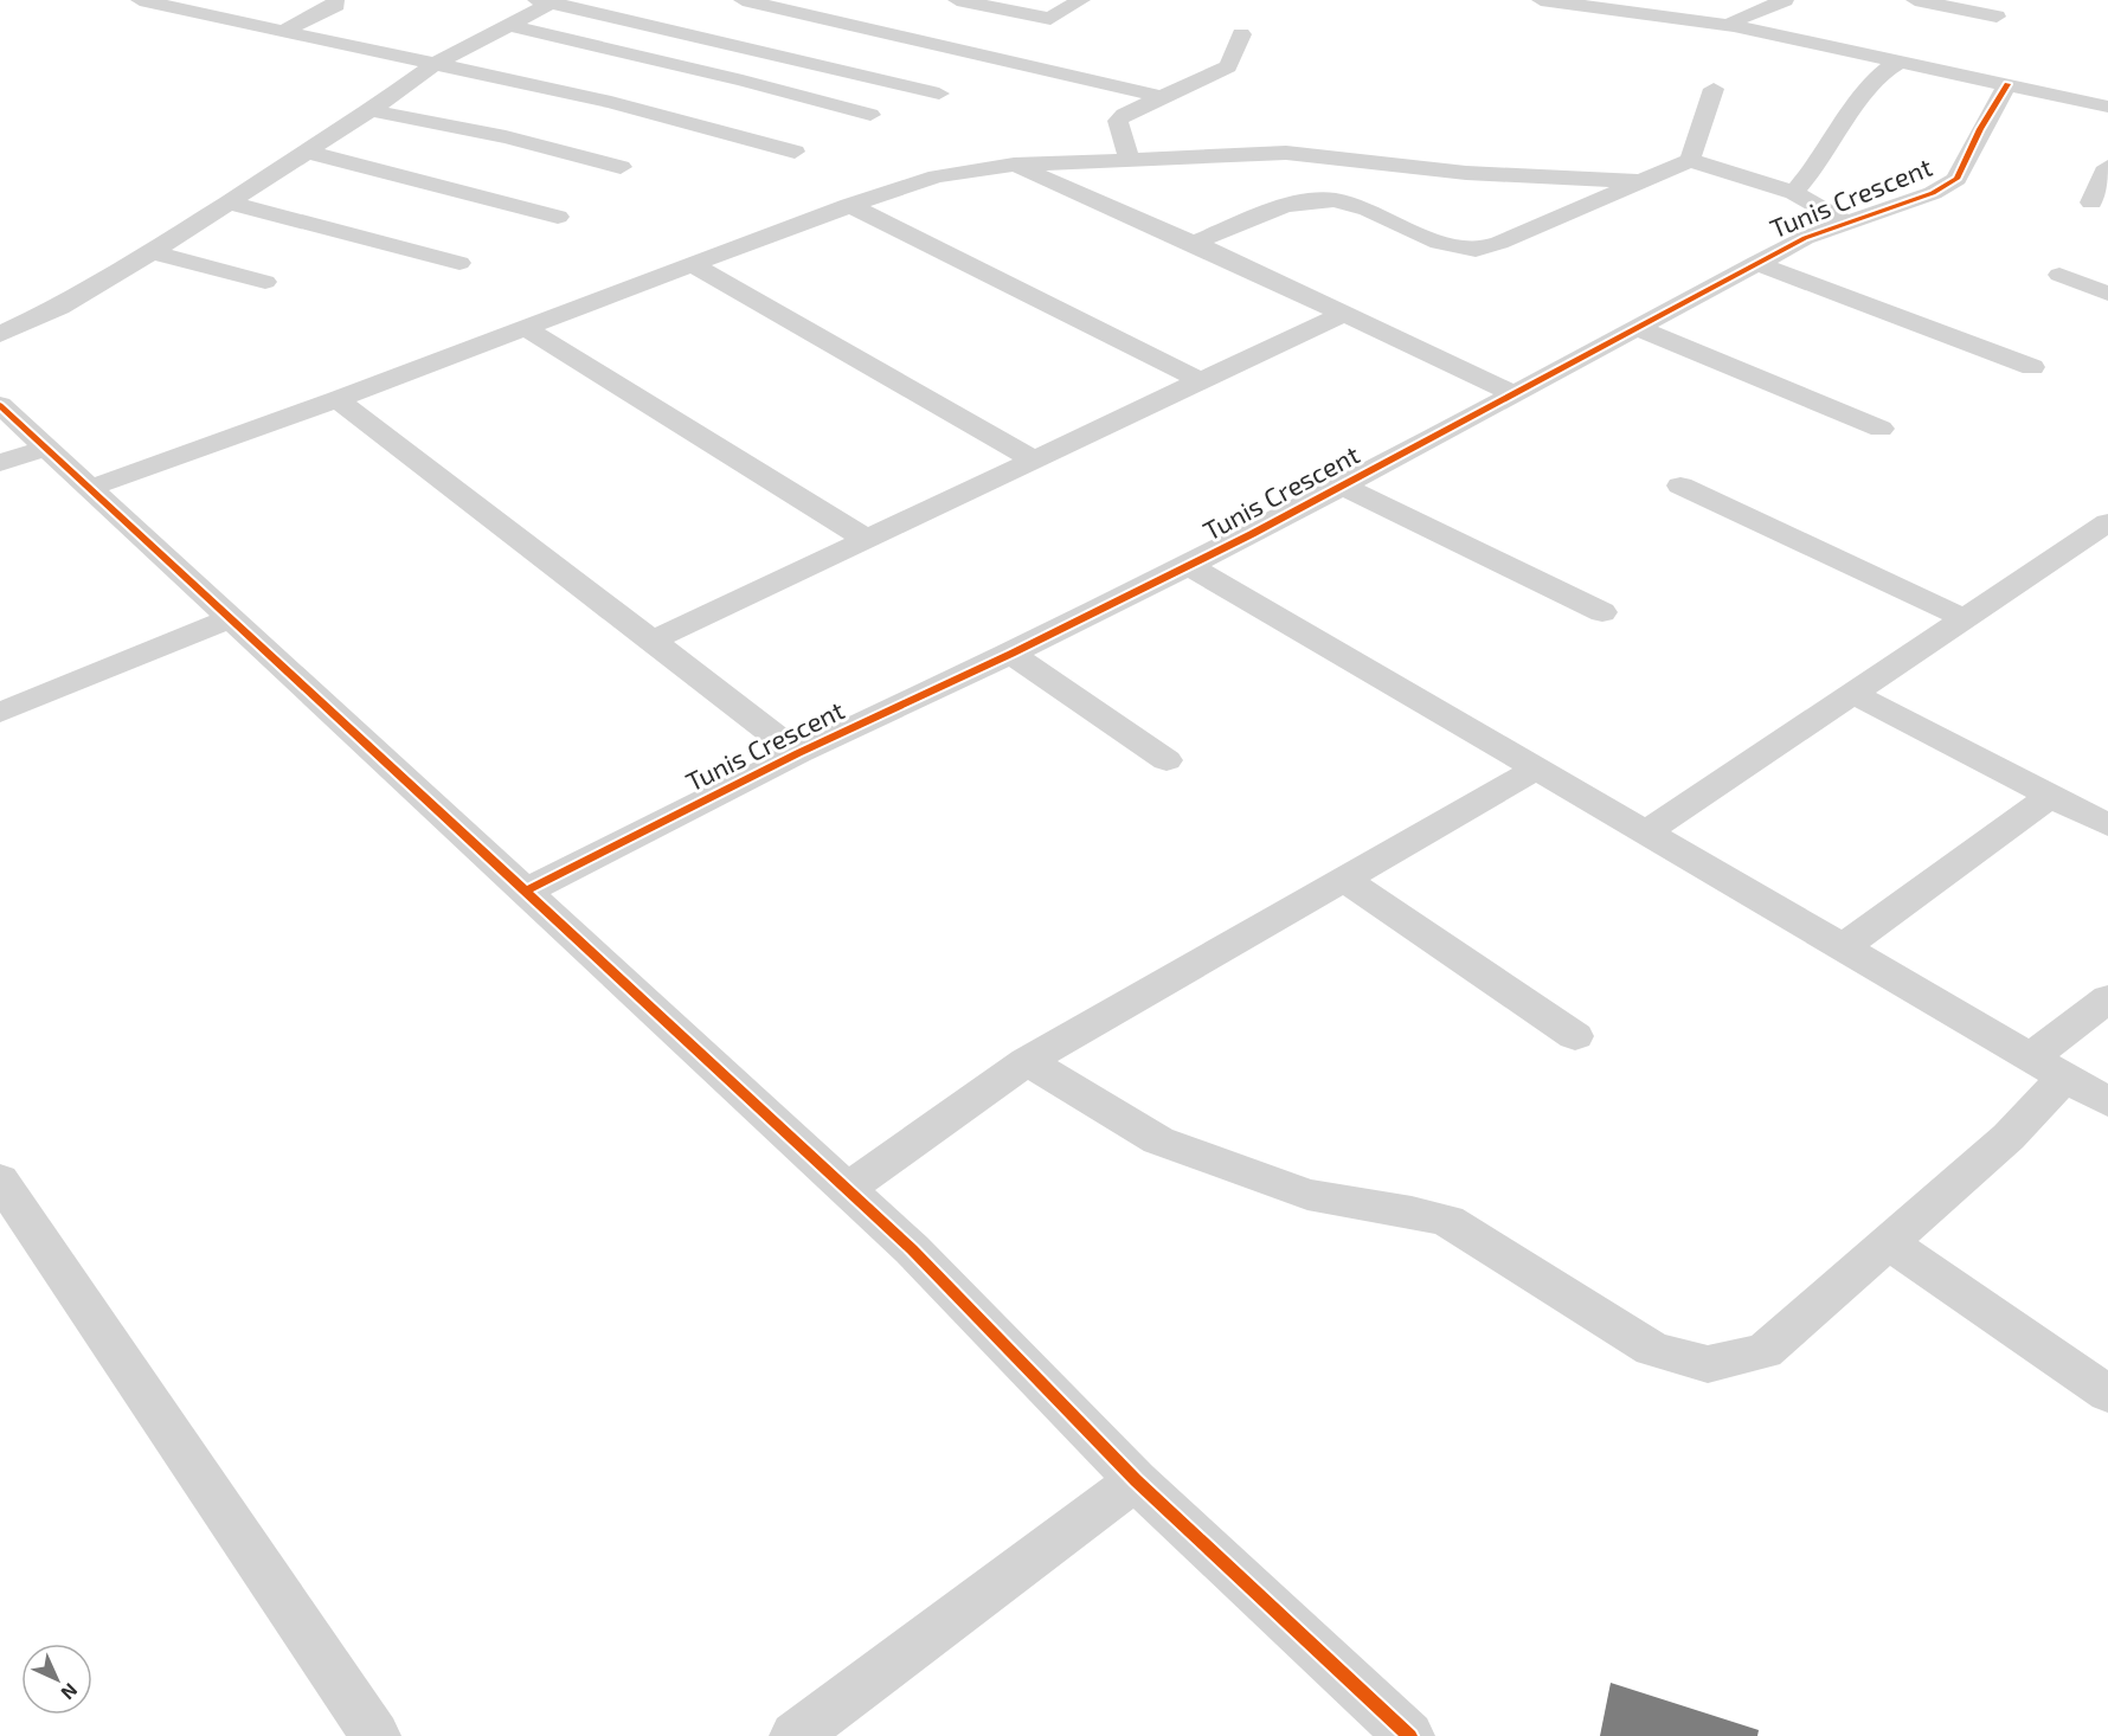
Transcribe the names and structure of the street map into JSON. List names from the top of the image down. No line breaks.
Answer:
{"streets":{"street":["Tunis Crescent"]},"north":"bottom right"}
